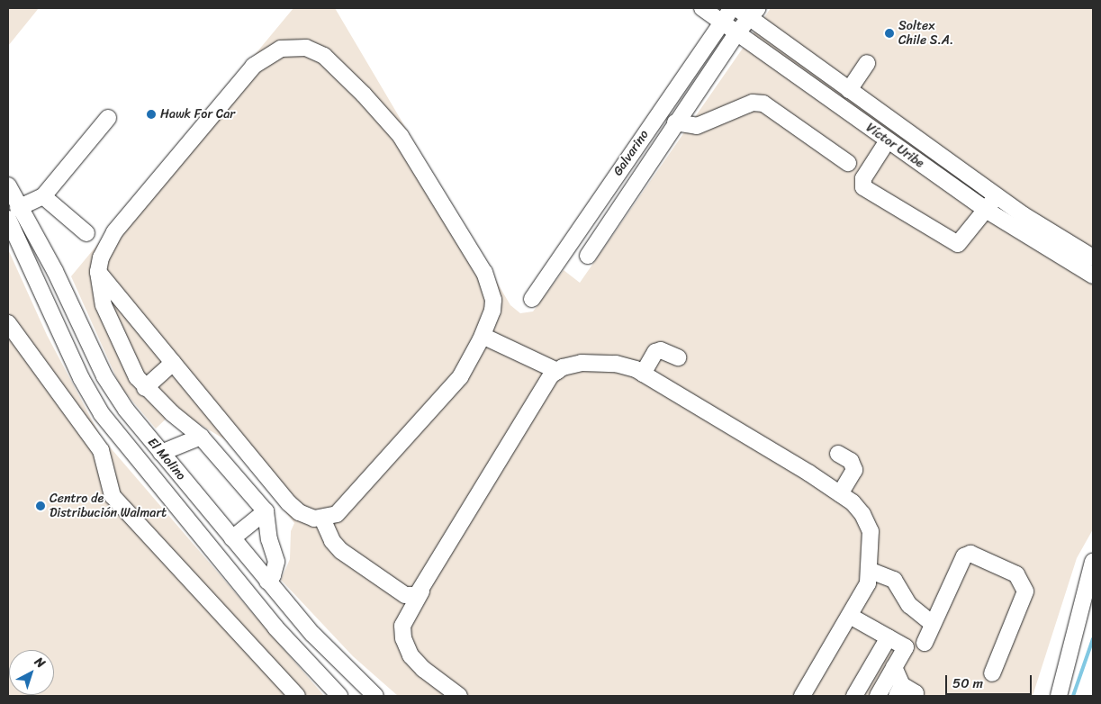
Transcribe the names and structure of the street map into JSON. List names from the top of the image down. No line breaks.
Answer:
{"streets":{"street":["Víctor Uribe","Galvarino","El Molino"]},"crossings":[["Víctor Uribe","Galvarino"]],"places":["Soltex Chile S.A.","Hawk For Car","Centro de Distribución Walmart"],"scale_bar":"50 m","north":"top right"}
